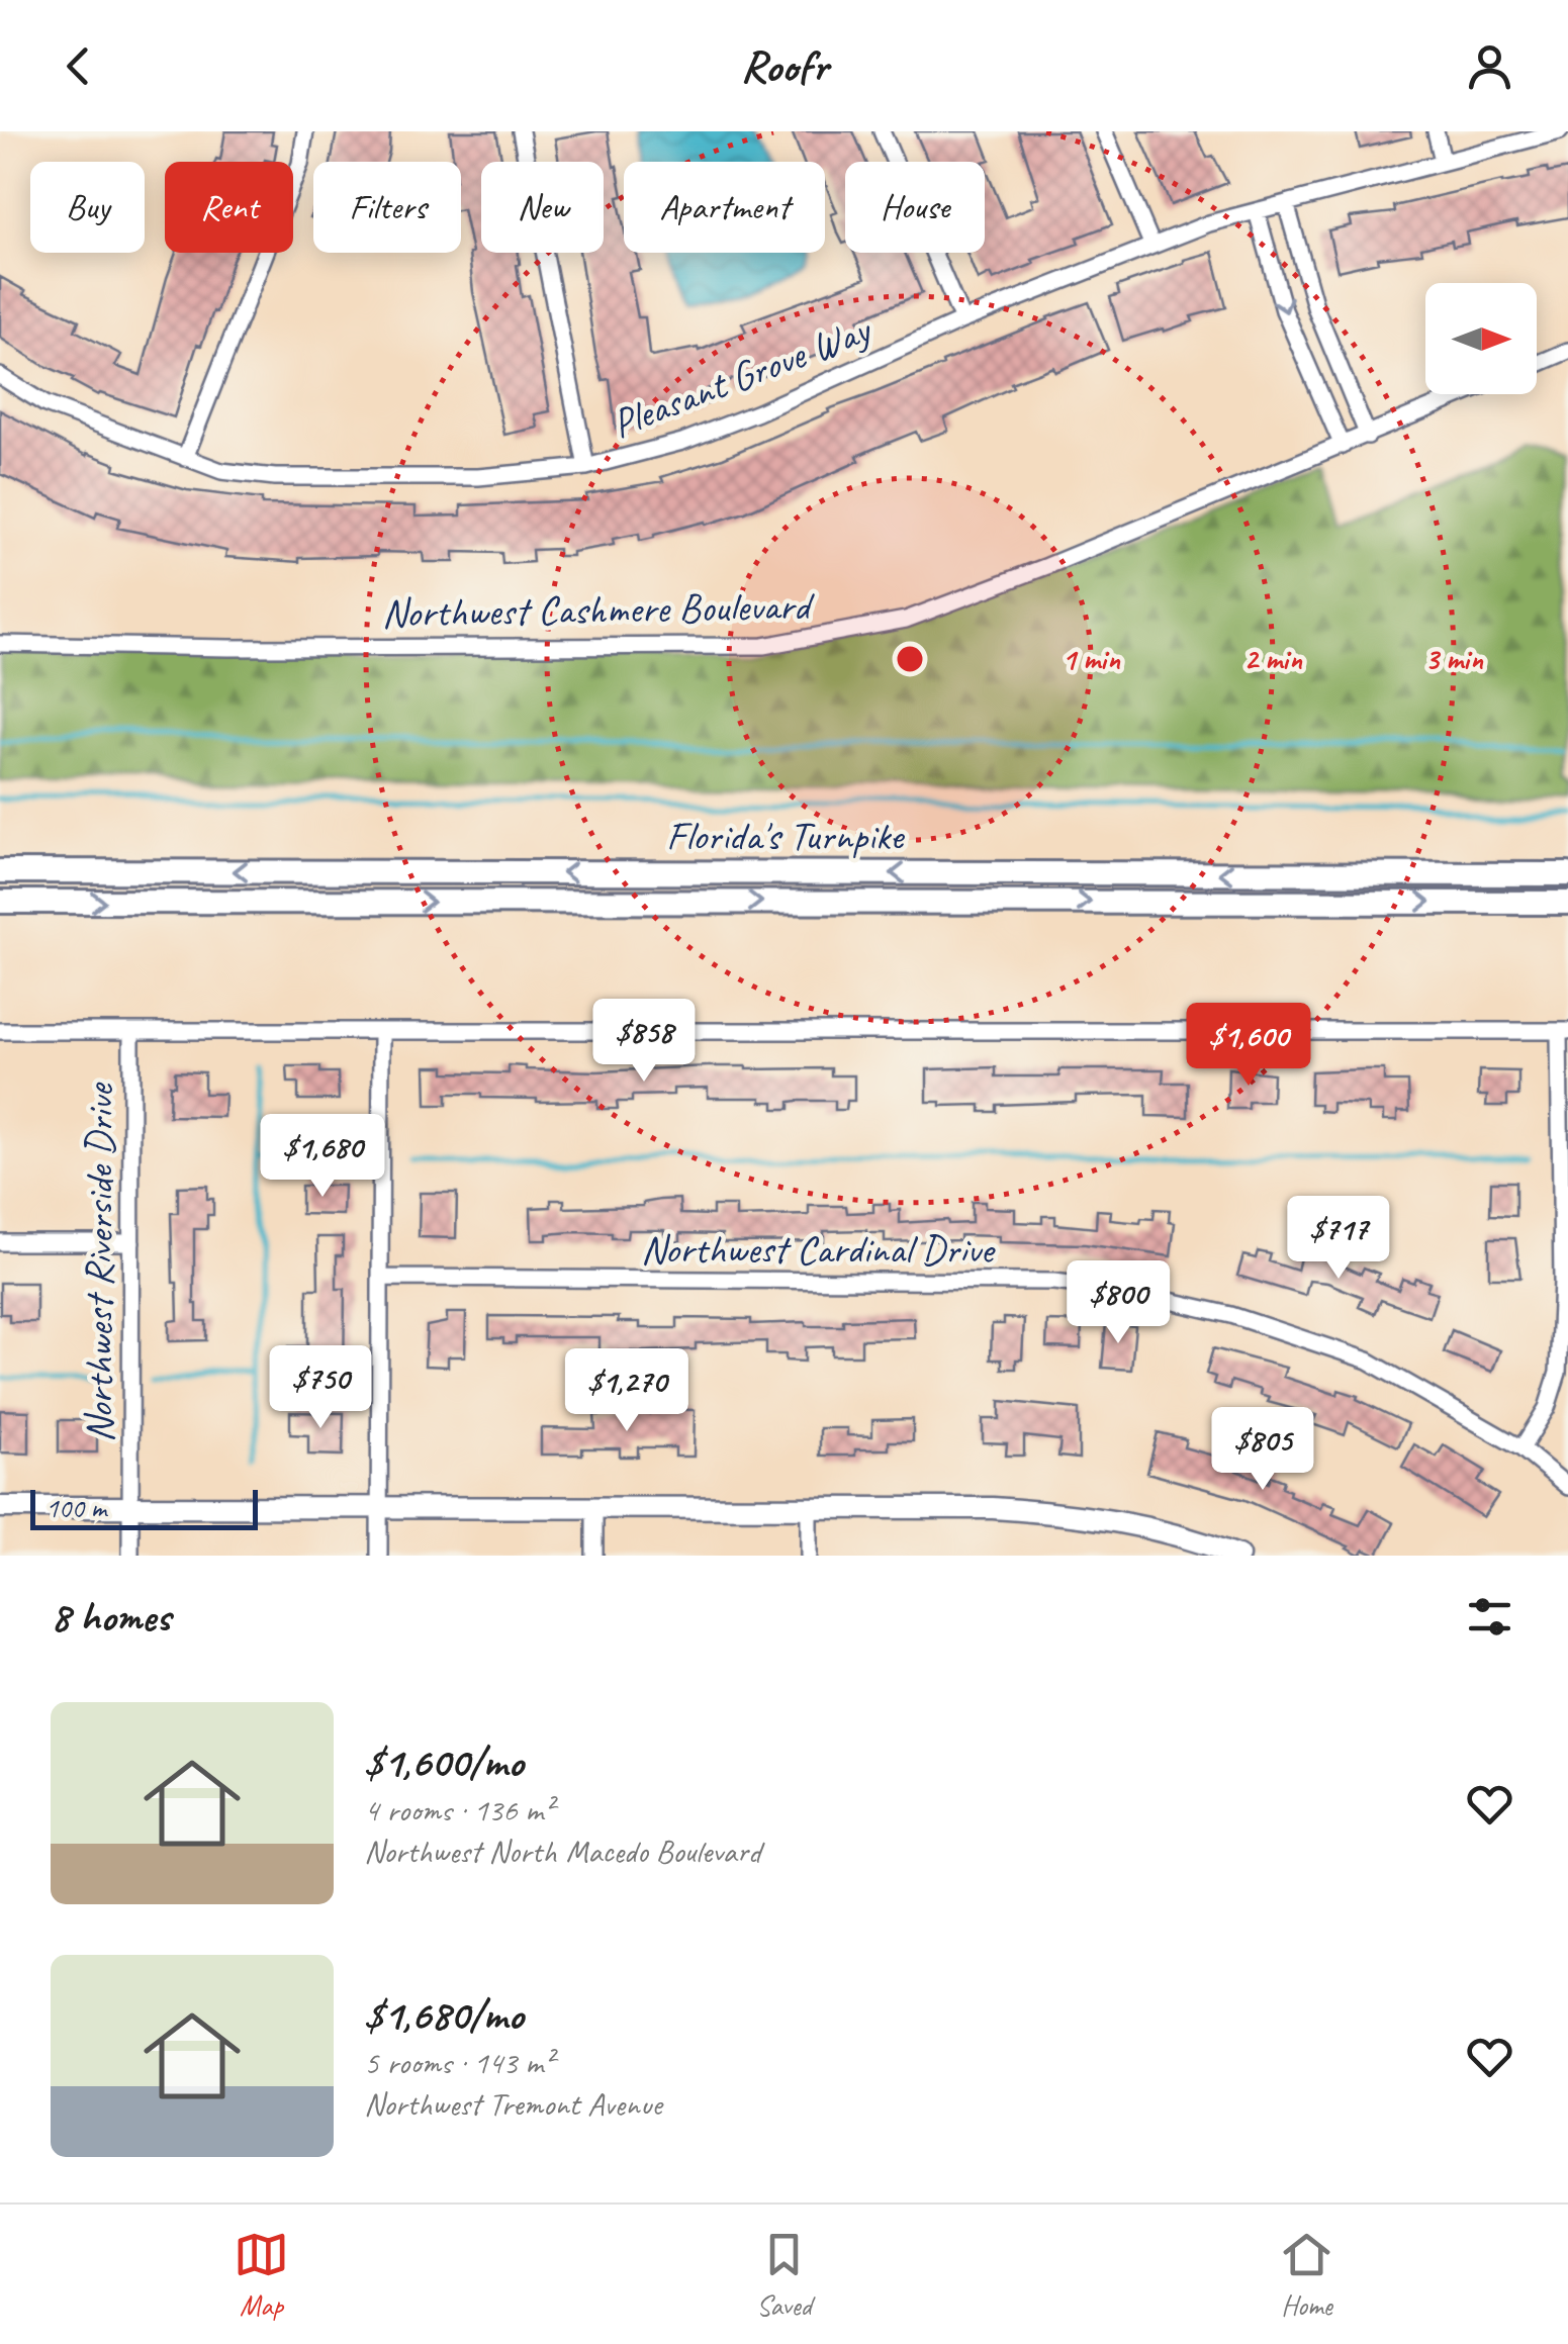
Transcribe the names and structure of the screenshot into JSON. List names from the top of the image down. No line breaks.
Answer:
{"streets":{"highway":["Florida's Turnpike"],"street":["Pleasant Grove Way","Northwest Cashmere Boulevard","Northwest Cardinal Drive","Northwest Riverside Drive"]},"scale_bar":"100 m","north":"right","page":{"header":"Roofr","chip":["Buy","Rent","Filters","New","Apartment","House"],"price":["$858","$1,600","$1,680","$717","$800","$750","$1,270","$805"],"scale":"100 m","heading":"8 homes","list":[{"name":"$1,600/mo","note":"4 rooms · 136 m² · Northwest North Macedo Boulevard"},{"name":"$1,680/mo","note":"5 rooms · 143 m² · Northwest Tremont Avenue"}],"tabs":["Map","Saved","Home"]},"rings":["1 min","2 min","3 min"]}
